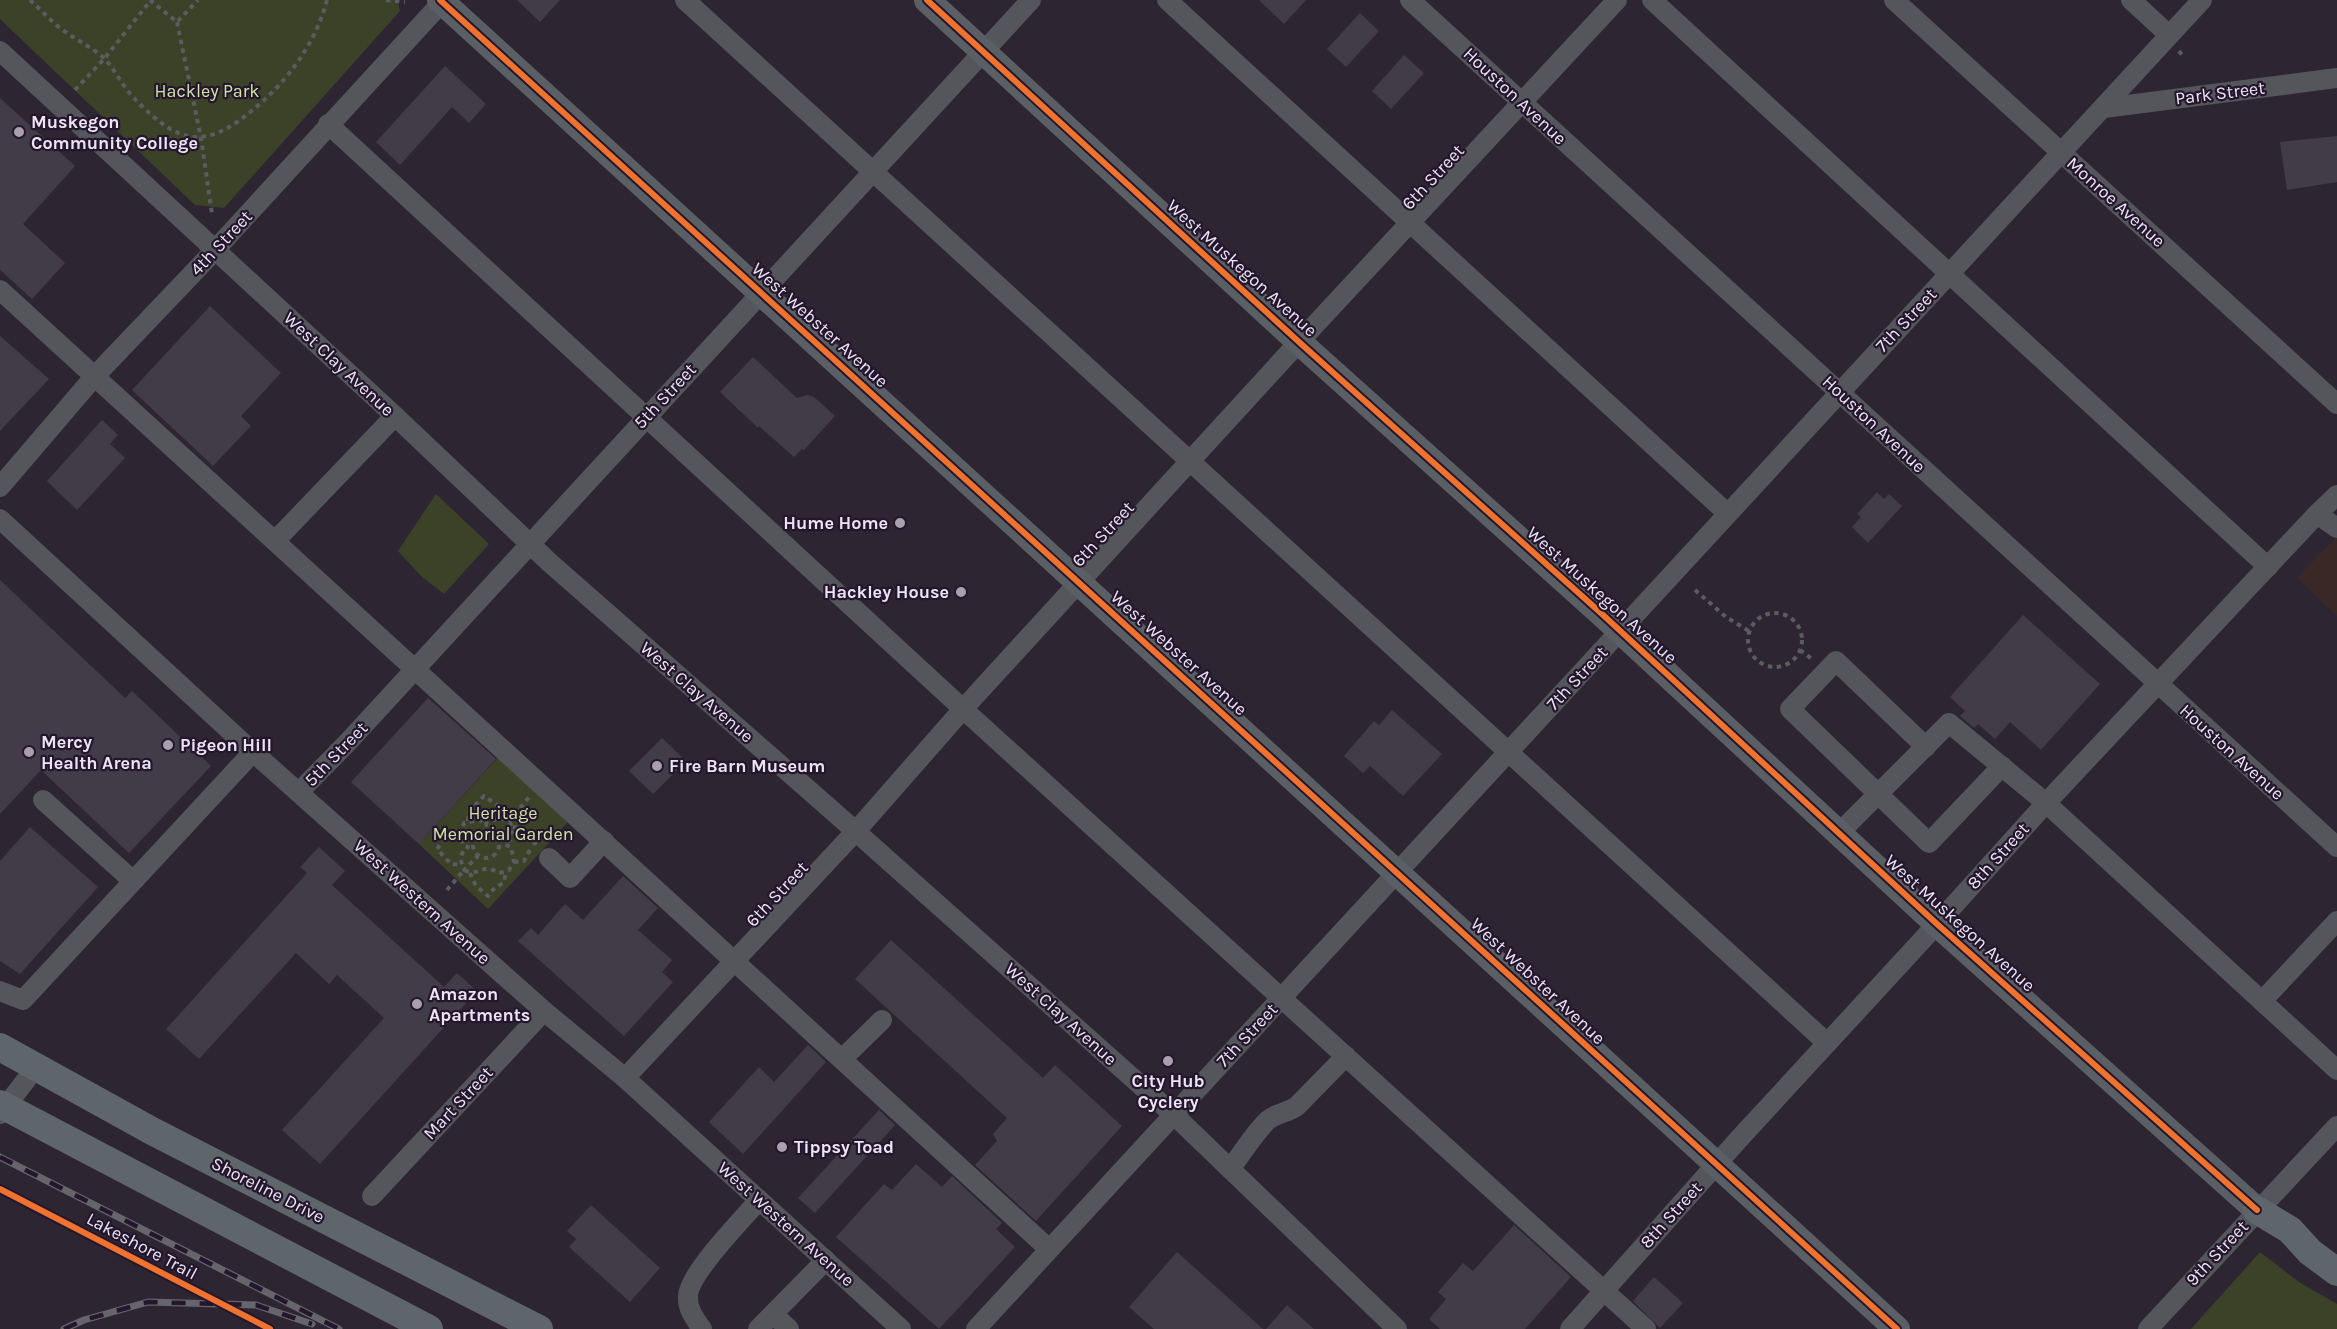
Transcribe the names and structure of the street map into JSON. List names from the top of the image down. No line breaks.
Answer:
{"streets":{"highway":["Shoreline Drive"],"main road":["West Muskegon Avenue","West Webster Avenue"],"street":["Park Street","Houston Avenue","6th Street","Monroe Avenue","4th Street","7th Street","West Clay Avenue","5th Street","8th Street","West Western Avenue","Mart Street","9th Street"],"cycle path":["Lakeshore Trail"]},"crossings":[["Park Street","7th Street"],["Houston Avenue","6th Street"],["Houston Avenue","7th Street"],["Houston Avenue","8th Street"],["6th Street","West Muskegon Avenue"],["6th Street","West Webster Avenue"],["6th Street","West Clay Avenue"],["6th Street","West Western Avenue"],["Monroe Avenue","7th Street"],["4th Street","West Webster Avenue"],["4th Street","West Clay Avenue"],["West Muskegon Avenue","7th Street"],["West Muskegon Avenue","5th Street"],["West Muskegon Avenue","8th Street"],["West Muskegon Avenue","9th Street"],["7th Street","West Webster Avenue"],["7th Street","West Clay Avenue"],["West Webster Avenue","5th Street"],["West Webster Avenue","8th Street"],["West Clay Avenue","5th Street"],["5th Street","West Western Avenue"],["West Western Avenue","Mart Street"]],"parks":["Hackley Park","Heritage Memorial Garden"],"places":["Muskegon Community College","Hume Home","Hackley House","Pigeon Hill","Mercy Health Arena","Fire Barn Museum","Amazon Apartments","City Hub Cyclery","Tippsy Toad"]}
